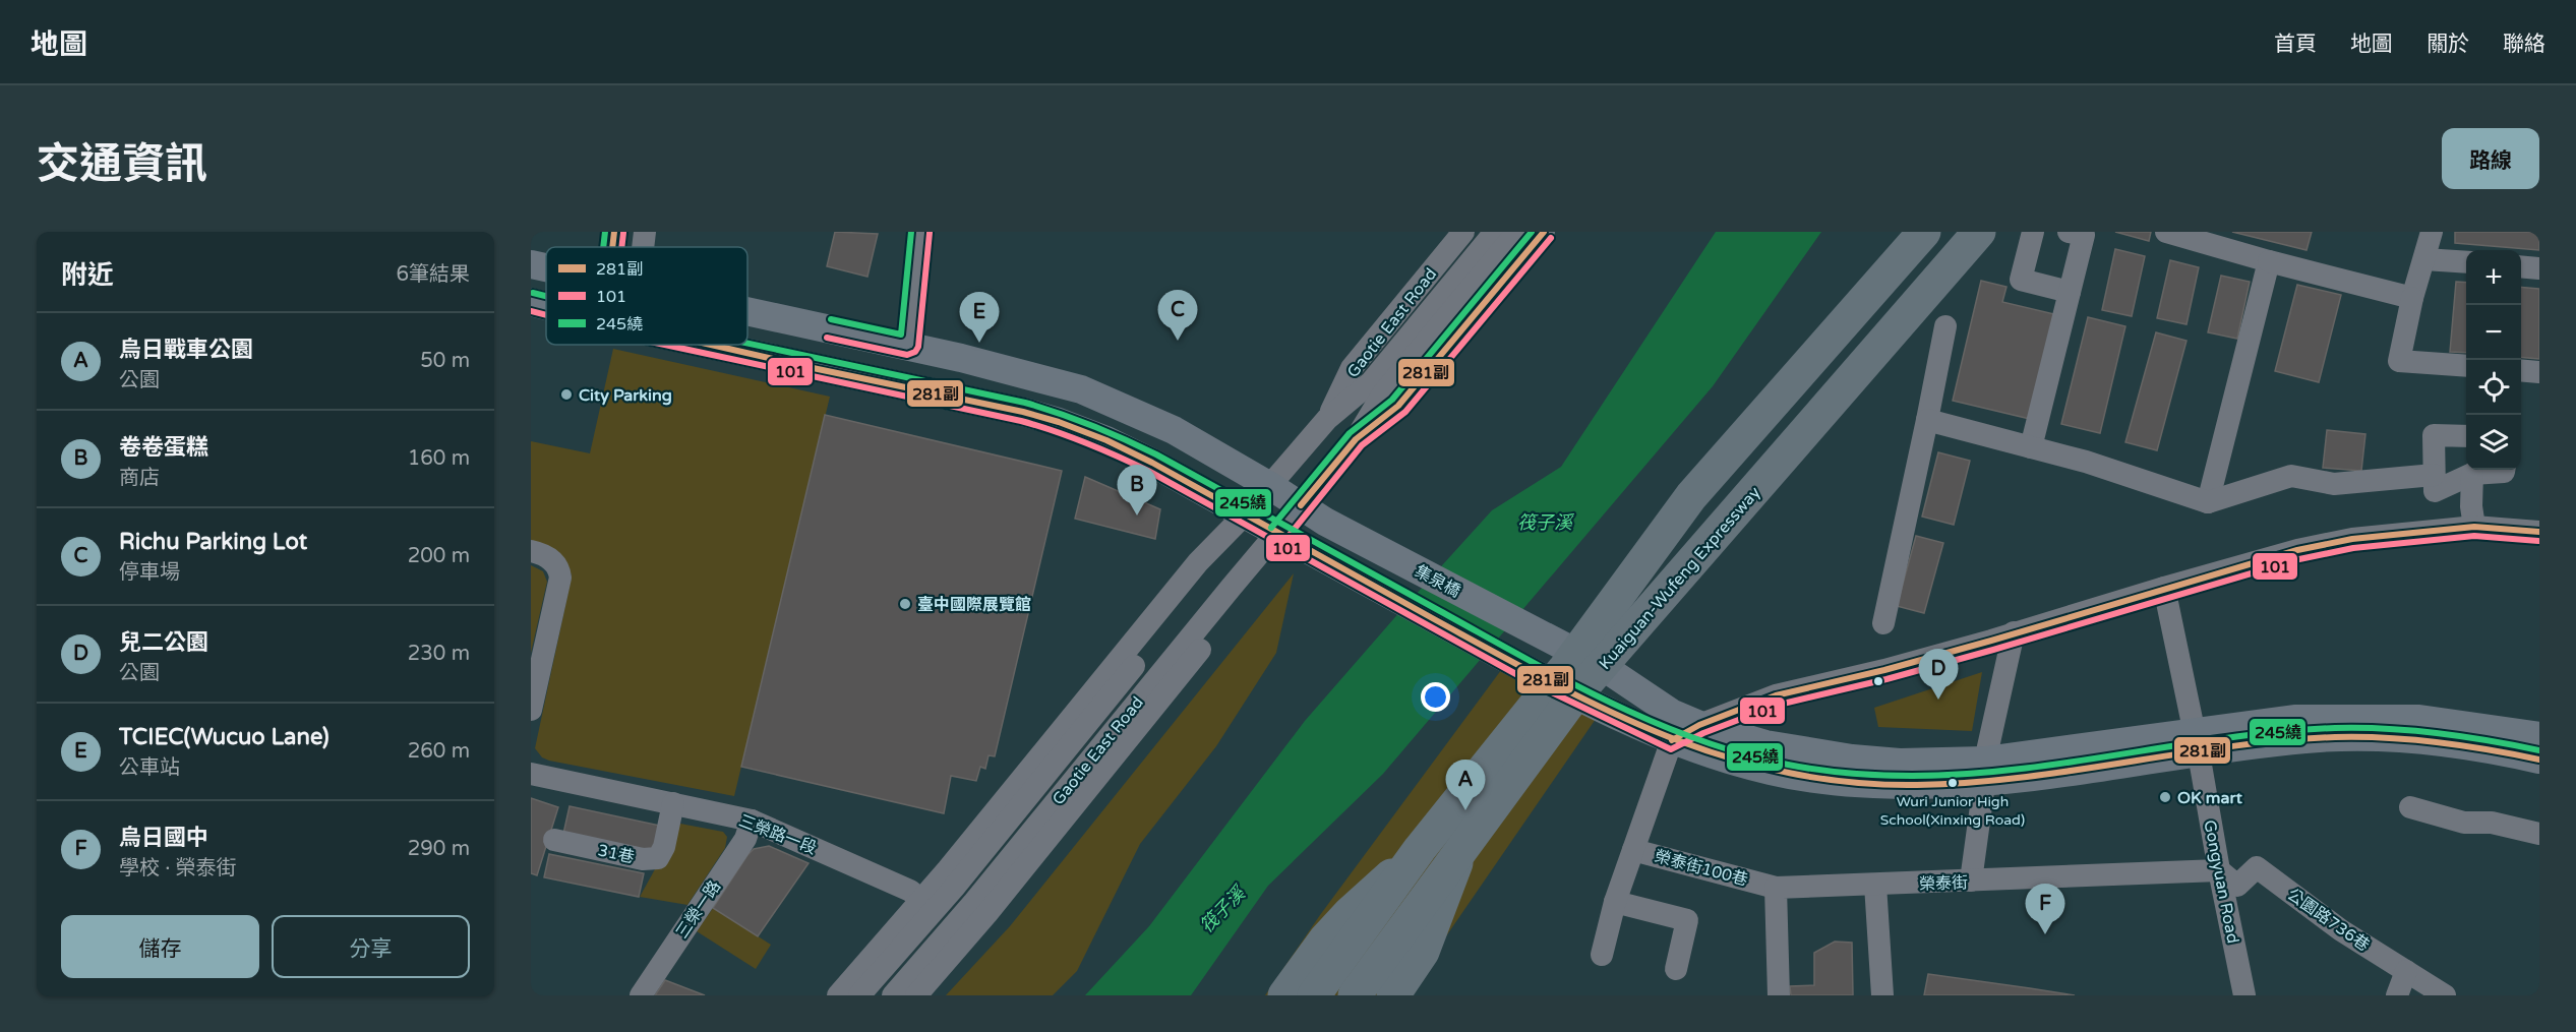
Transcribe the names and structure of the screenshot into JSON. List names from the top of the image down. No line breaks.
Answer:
{"streets":{"highway":["Kuaiguan-Wufeng Expressway"],"main road":["集泉橋"],"street":["Gaotie East Road","三榮路一段","31巷","榮泰街100巷","Gongyuan Road","榮泰街","三榮一路","公園路736巷"]},"crossings":[["Gaotie East Road","集泉橋"],["Gaotie East Road","三榮路一段"],["三榮路一段","31巷"],["三榮路一段","三榮一路"],["榮泰街100巷","榮泰街"],["Gongyuan Road","榮泰街"],["Gongyuan Road","公園路736巷"],["榮泰街","公園路736巷"]],"water":["筏子溪"],"places":["City Parking","臺中國際展覽館","Wuri Junior High School(Xinxing Road)","OK mart"],"lines":["transit line 281副","transit line 245繞","transit line 101"],"legend":["281副","101","245繞"],"page":{"header":"地圖","nav":["首頁","地圖","關於","聯絡"],"title":"交通資訊","buttons":["路線",["儲存","分享"]],"heading":["附近","6筆結果"],"map_buttons":["+","−"],"pins":["C","E","B","D","A","F"],"list":[{"mark":"A","name":"烏日戰車公園","note":"公園","value":"50 m"},{"mark":"B","name":"卷卷蛋糕","note":"商店","value":"160 m"},{"mark":"C","name":"Richu Parking Lot","note":"停車場","value":"200 m"},{"mark":"D","name":"兒二公園","note":"公園","value":"230 m"},{"mark":"E","name":"TCIEC(Wucuo Lane)","note":"公車站","value":"260 m"},{"mark":"F","name":"烏日國中","note":"學校 · 榮泰街","value":"290 m"}]}}
